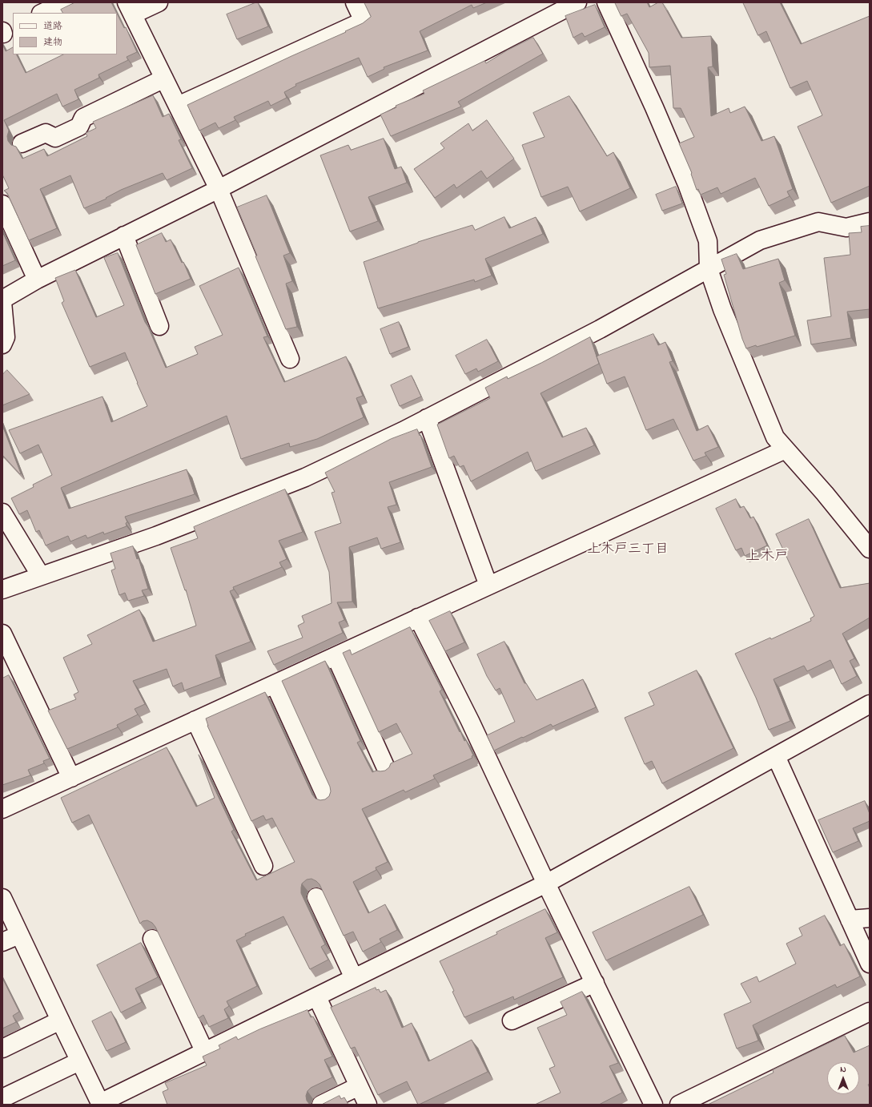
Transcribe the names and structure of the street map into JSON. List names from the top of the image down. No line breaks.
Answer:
{"districts":["上木戸三丁目","上木戸"],"legend":["道路","建物"],"north":"top"}
